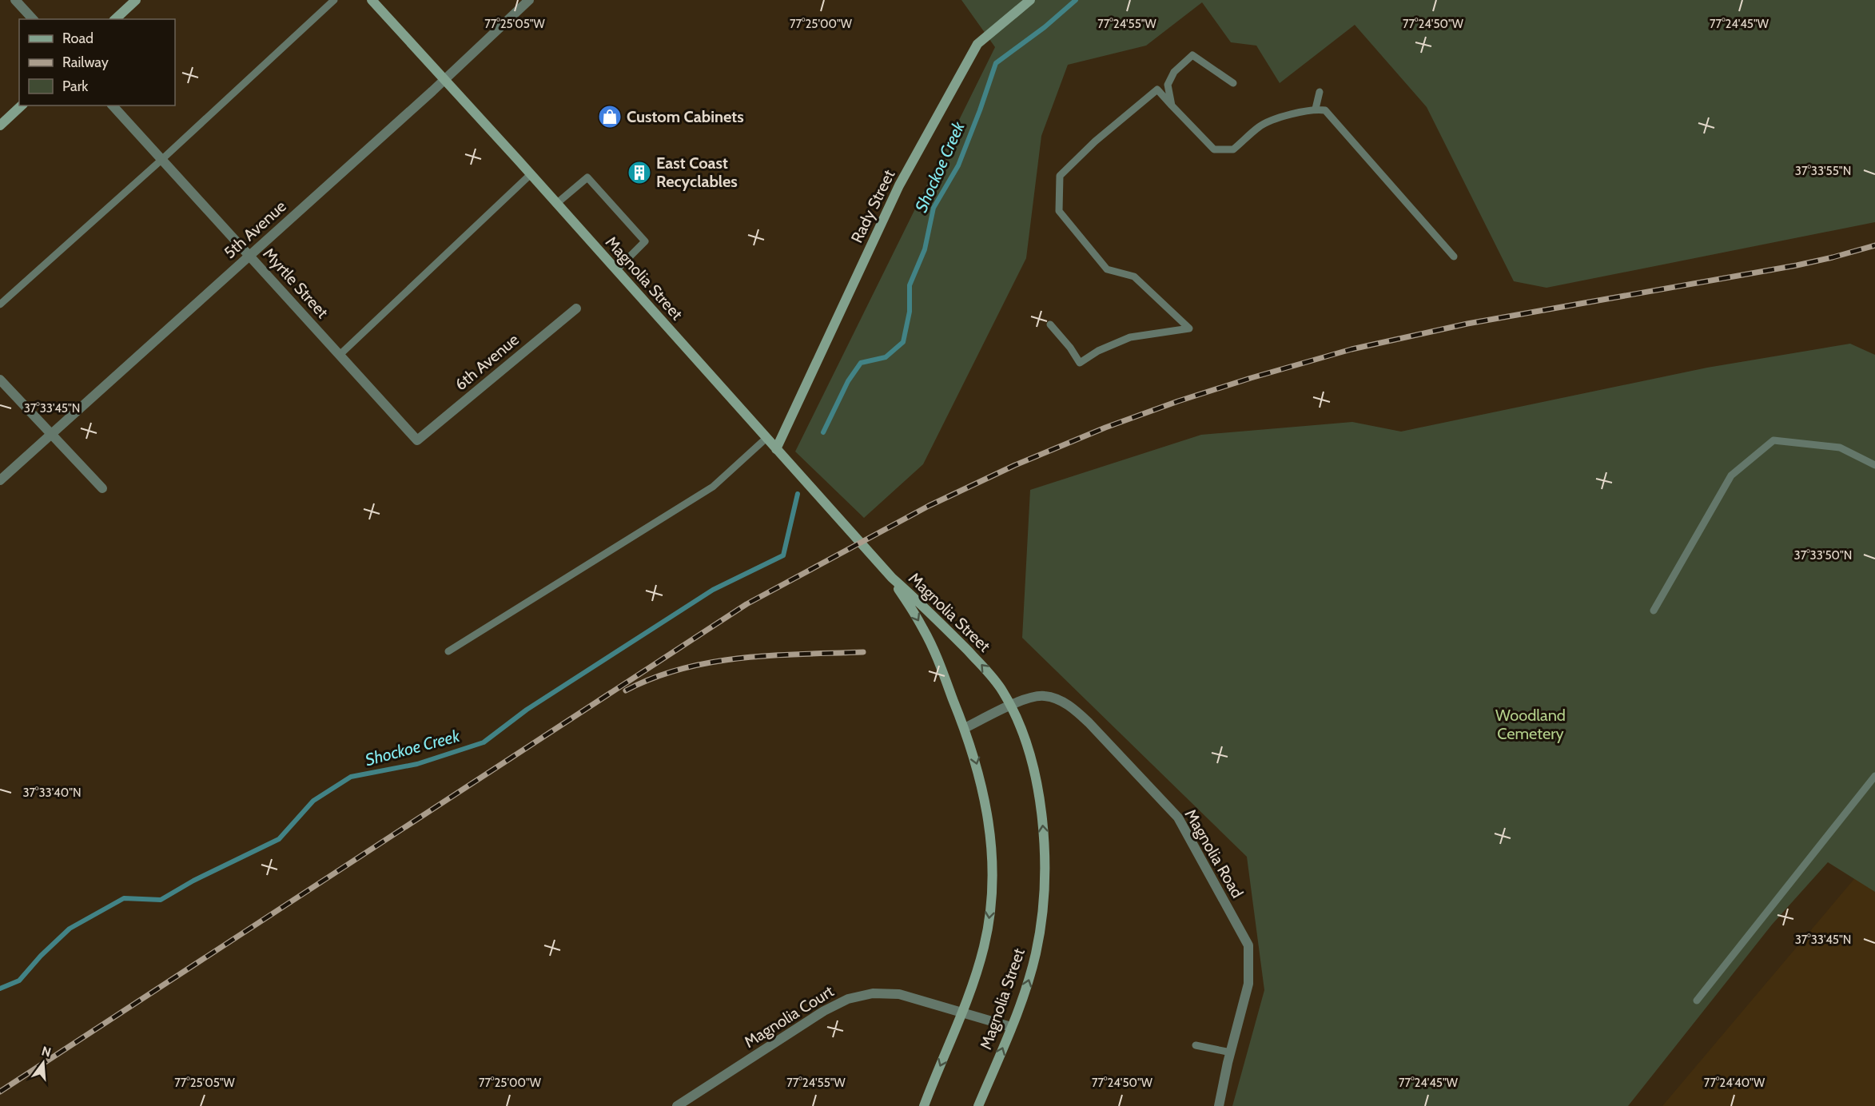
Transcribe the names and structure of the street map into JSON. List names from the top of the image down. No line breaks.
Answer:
{"streets":{"main road":["Rady Street","Magnolia Street"],"street":["5th Avenue","Myrtle Street","6th Avenue","Magnolia Road","Magnolia Court"]},"crossings":[["Rady Street","Magnolia Street"],["5th Avenue","Magnolia Street"],["5th Avenue","Myrtle Street"],["Magnolia Street","Magnolia Road"],["Magnolia Street","Magnolia Court"],["Myrtle Street","6th Avenue"]],"water":["Shockoe Creek"],"parks":["Woodland Cemetery"],"places":{"shop":["Custom Cabinets"],"building":["East Coast Recyclables"]},"legend":["Road","Railway","Park"],"north":"top","coordinates":["77°25'05\"W","77°25'00\"W","77°24'55\"W","77°24'50\"W","77°24'45\"W","37°33'55\"N","37°33'45\"N","37°33'50\"N","37°33'40\"N","77°24'40\"W"]}
